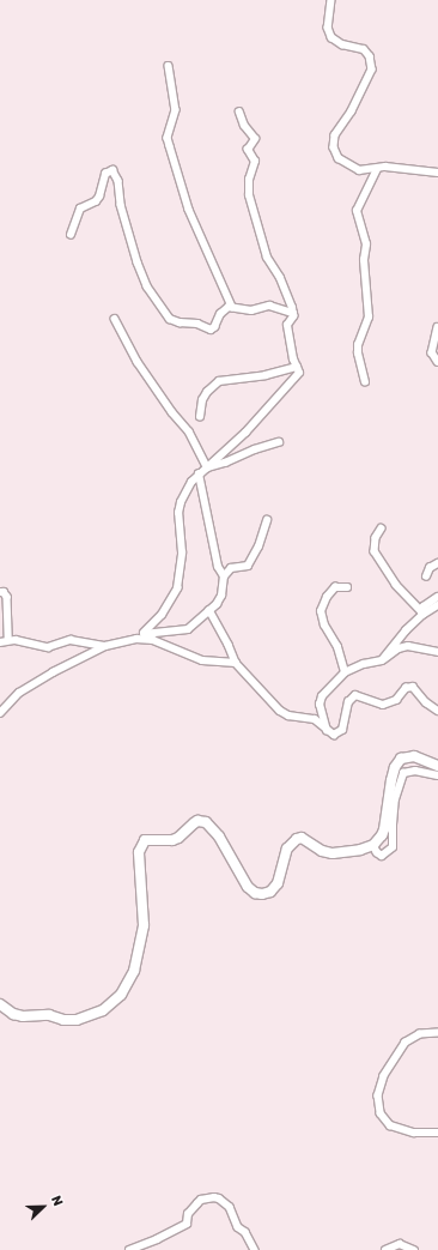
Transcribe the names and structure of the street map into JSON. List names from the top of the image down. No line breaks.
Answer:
{"north":"top right"}
